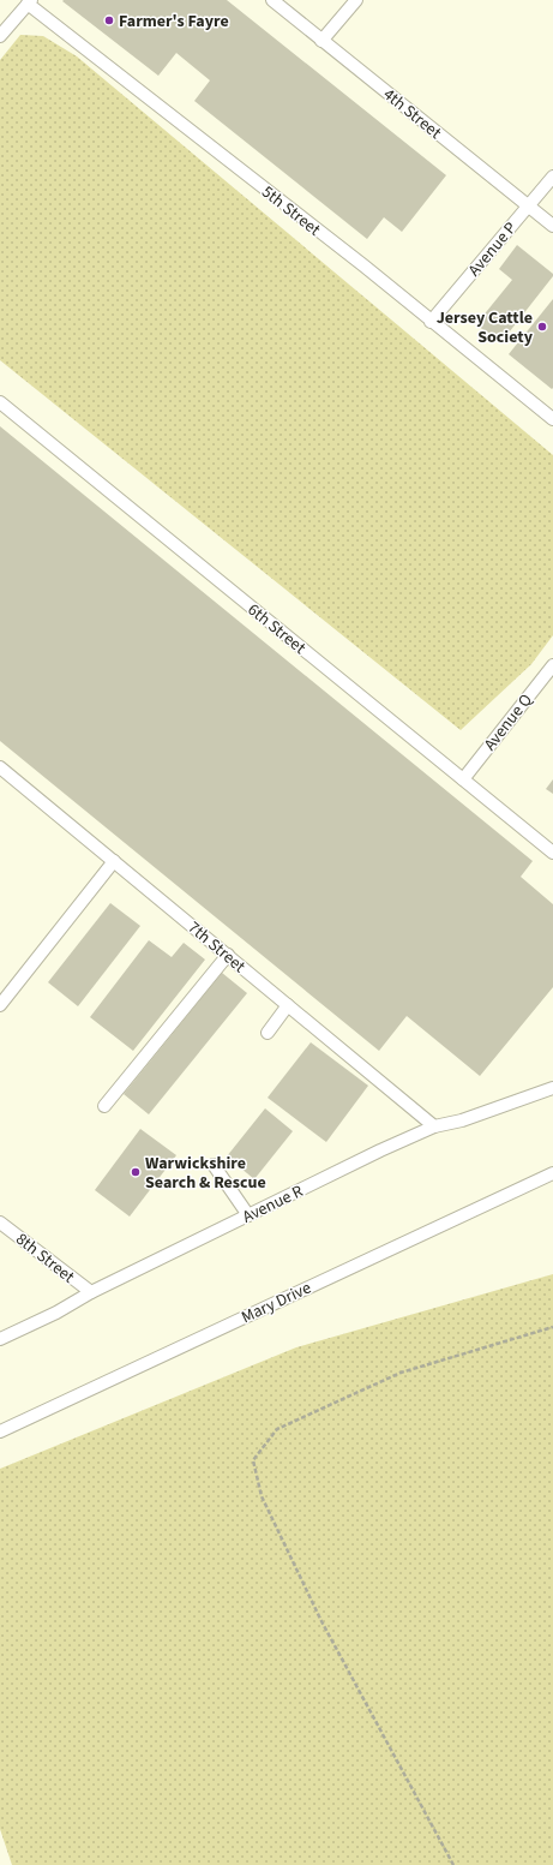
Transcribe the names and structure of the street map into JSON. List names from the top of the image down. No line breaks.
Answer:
{"streets":{"lane":["4th Street","5th Street","Avenue P","6th Street","Avenue Q","7th Street","Avenue R","8th Street","Mary Drive"]},"crossings":[["4th Street","Avenue P"],["5th Street","Avenue P"],["6th Street","Avenue Q"],["7th Street","Avenue R"],["Avenue R","8th Street"]],"places":["Farmer's Fayre","Jersey Cattle Society","Warwickshire Search & Rescue"]}
